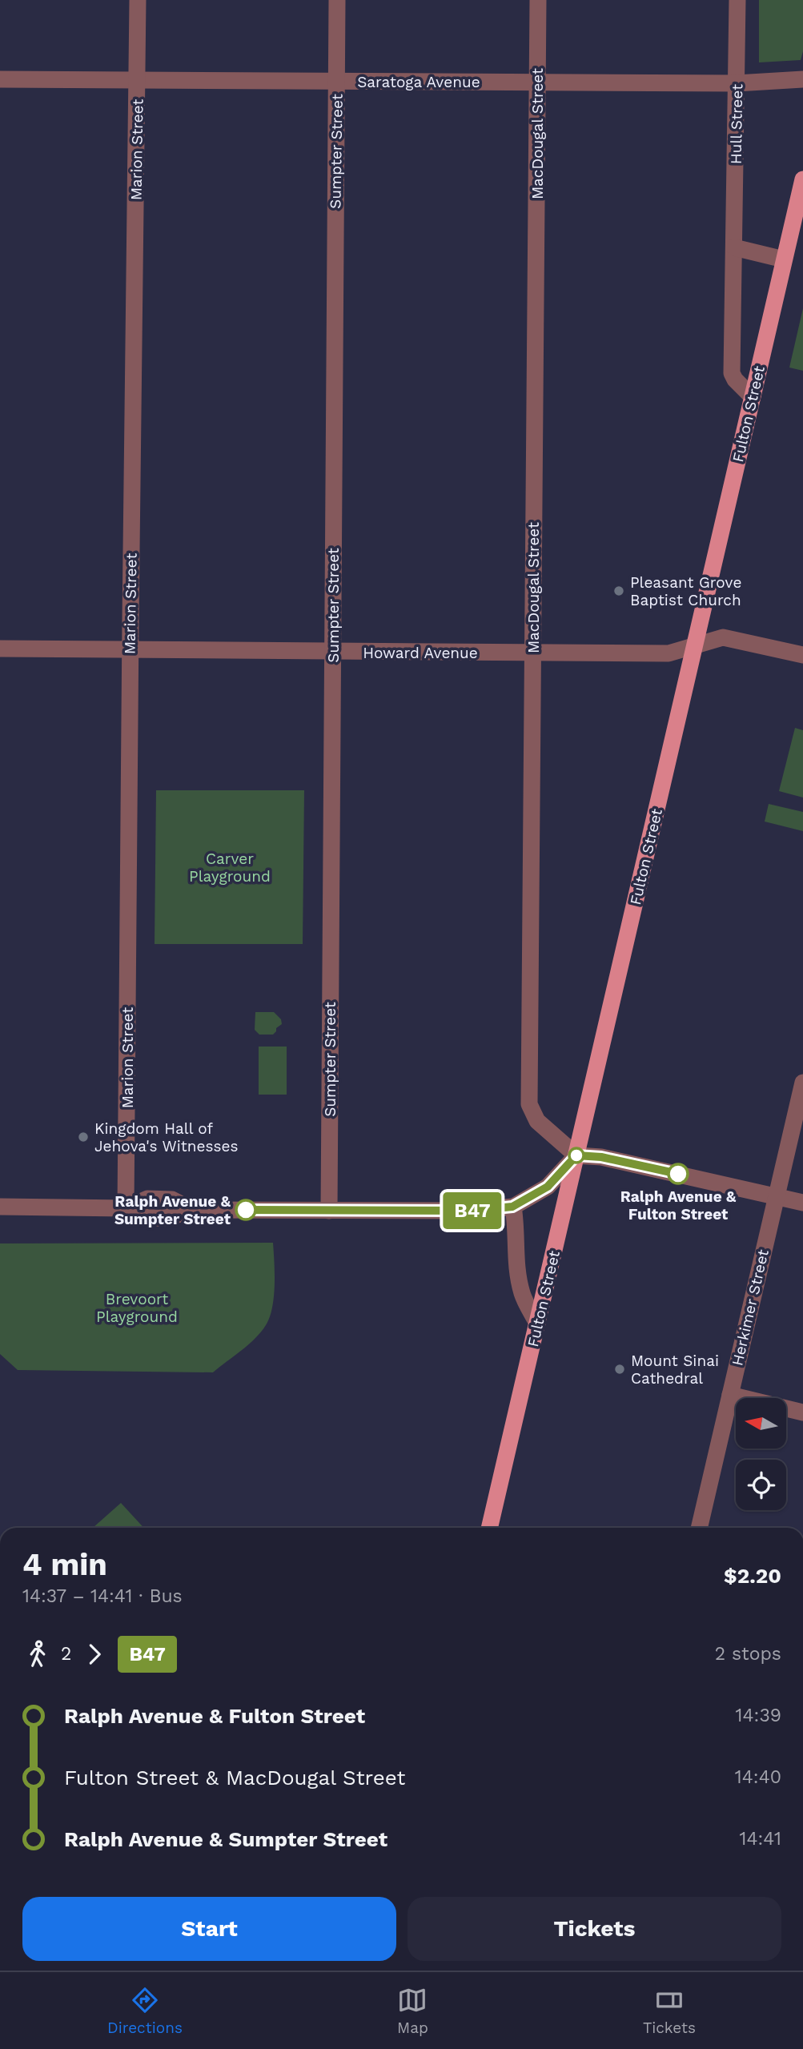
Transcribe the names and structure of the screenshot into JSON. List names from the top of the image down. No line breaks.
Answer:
{"streets":{"main road":["Fulton Street"],"street":["Saratoga Avenue","Hull Street","MacDougal Street","Marion Street","Sumpter Street","Howard Avenue","Herkimer Street"]},"crossings":[["Saratoga Avenue","Hull Street"],["Saratoga Avenue","MacDougal Street"],["Saratoga Avenue","Marion Street"],["Saratoga Avenue","Sumpter Street"],["Hull Street","Fulton Street"],["MacDougal Street","Fulton Street"],["MacDougal Street","Howard Avenue"],["Marion Street","Howard Avenue"],["Sumpter Street","Howard Avenue"],["Fulton Street","Howard Avenue"]],"parks":["Carver Playground","Brevoort Playground"],"places":["Pleasant Grove Baptist Church","Kingdom Hall of Jehova's Witnesses","Ralph Avenue & Fulton Street","Ralph Avenue & Sumpter Street","Mount Sinai Cathedral"],"lines":["bus line B47"],"north":"left","page":{"on_map":"B47","heading":["4 min","14:37 – 14:41 · Bus","$2.20"],"legs":["2","B47","2 stops"],"list":[{"name":"Ralph Avenue & Fulton Street","value":"14:39"},{"name":"Fulton Street & MacDougal Street","value":"14:40"},{"name":"Ralph Avenue & Sumpter Street","value":"14:41"}],"buttons":["Start","Tickets"],"tabs":["Directions","Map","Tickets"]}}
